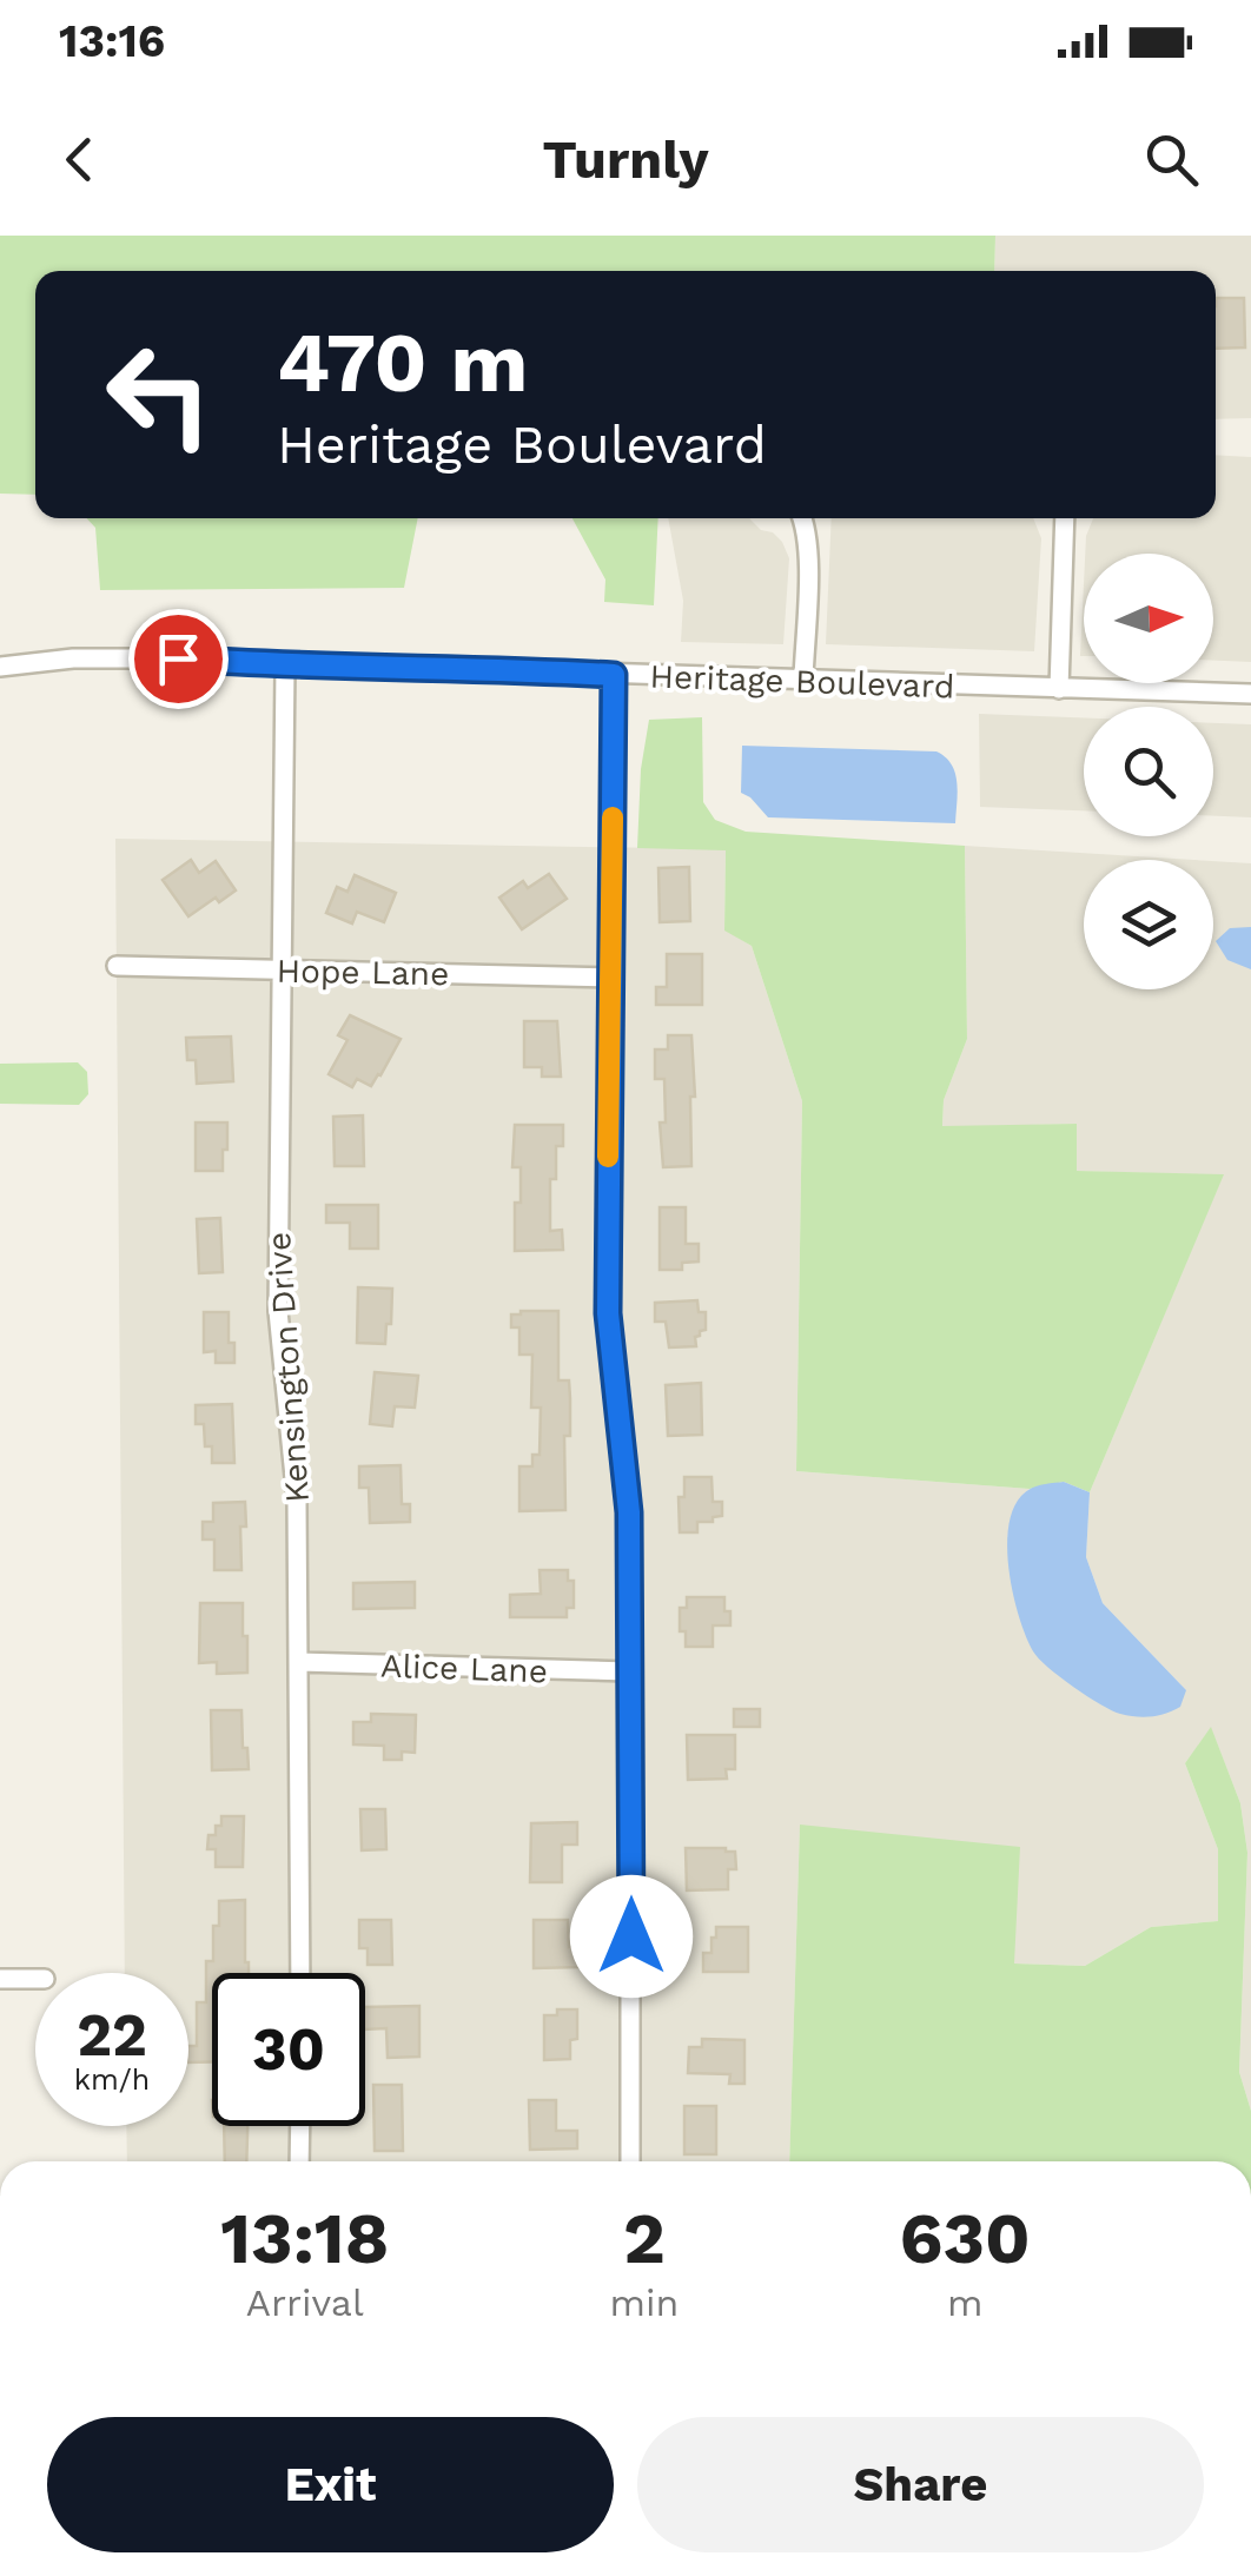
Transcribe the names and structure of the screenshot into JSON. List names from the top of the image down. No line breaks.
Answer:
{"streets":{"street":["Heritage Boulevard","Hope Lane","Kensington Drive","Alice Lane"]},"crossings":[["Heritage Boulevard","Kensington Drive"],["Hope Lane","Kensington Drive"],["Kensington Drive","Alice Lane"]],"north":"right","page":{"status":"13:16","header":"Turnly","turn":["470 m","Heritage Boulevard"],"speed":"22 km/h","limit":"30","eta":["13:18","Arrival","2","min","630","m"],"buttons":["Exit","Share"]}}
